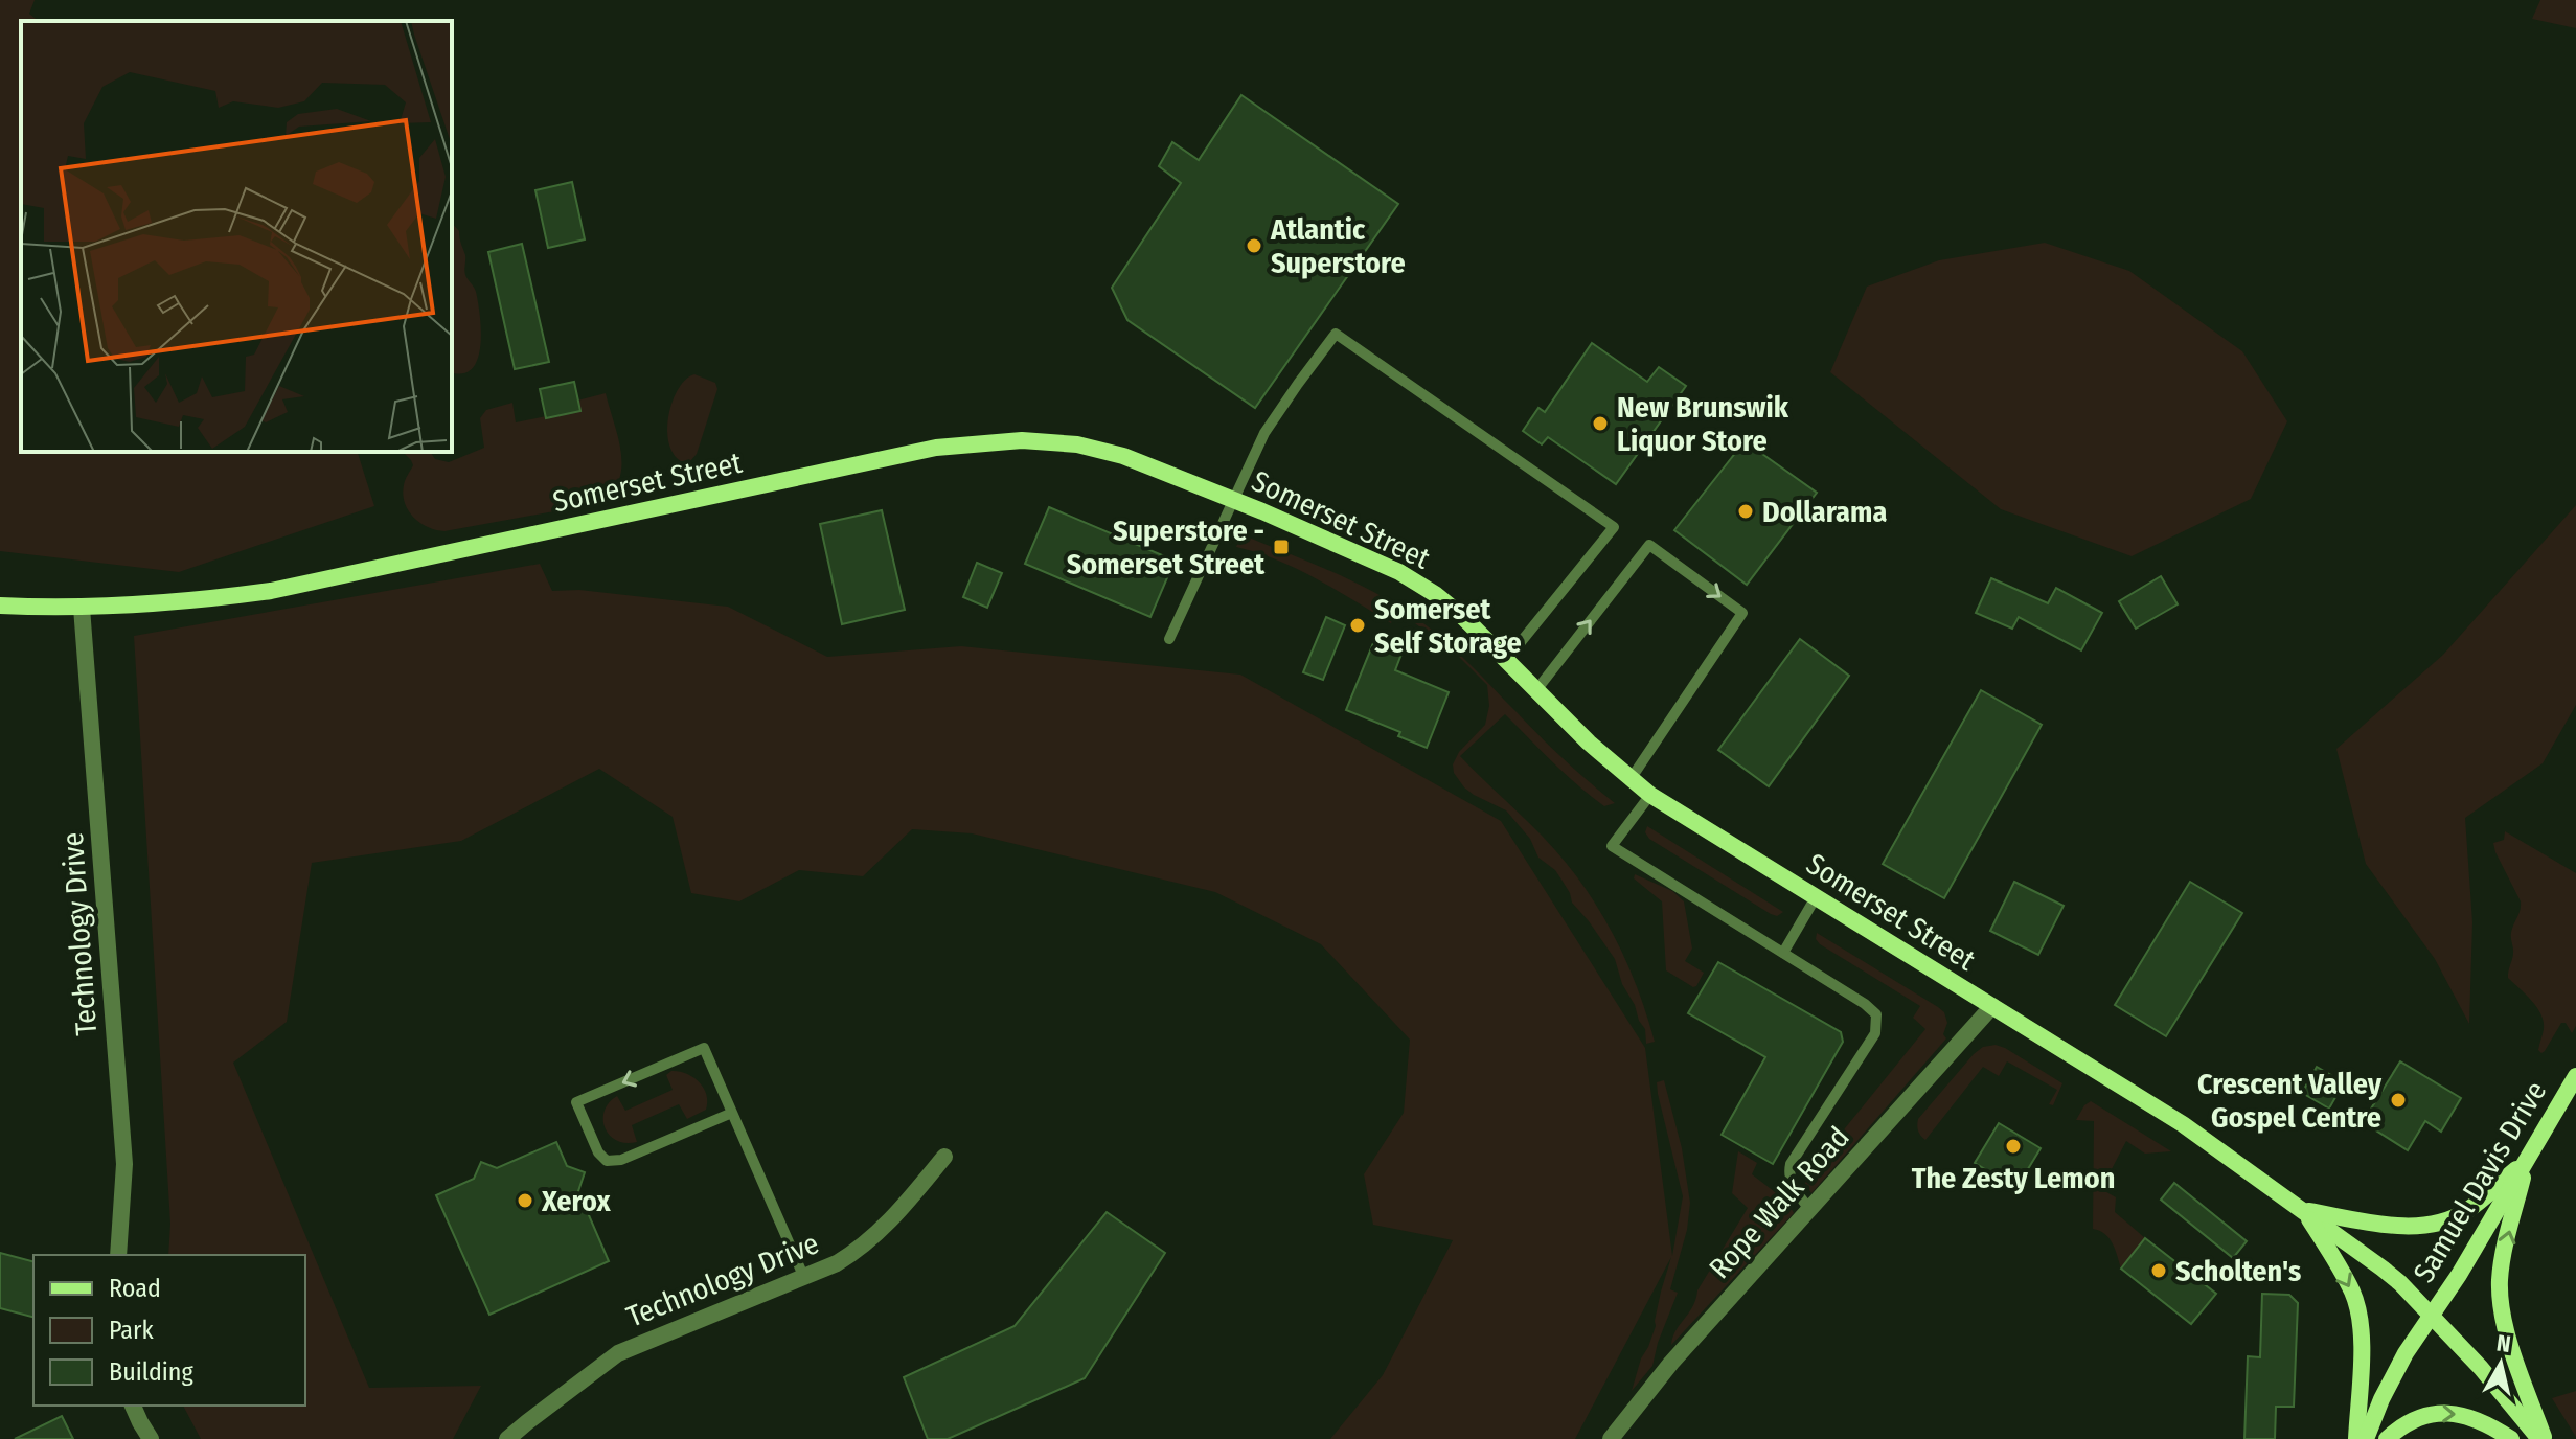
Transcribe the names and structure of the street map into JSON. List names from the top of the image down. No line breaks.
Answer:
{"streets":{"main road":["Somerset Street","Samuel Davis Drive"],"street":["Technology Drive","Rope Walk Road"]},"crossings":[["Somerset Street","Technology Drive"],["Somerset Street","Samuel Davis Drive"],["Somerset Street","Rope Walk Road"]],"places":{"other":["Atlantic Superstore","New Brunswik Liquor Store","Dollarama","Somerset Self Storage","Crescent Valley Gospel Centre","The Zesty Lemon","Xerox","Scholten's"],"transit":["Superstore - Somerset Street"]},"legend":["Road","Park","Building"],"north":"top"}
